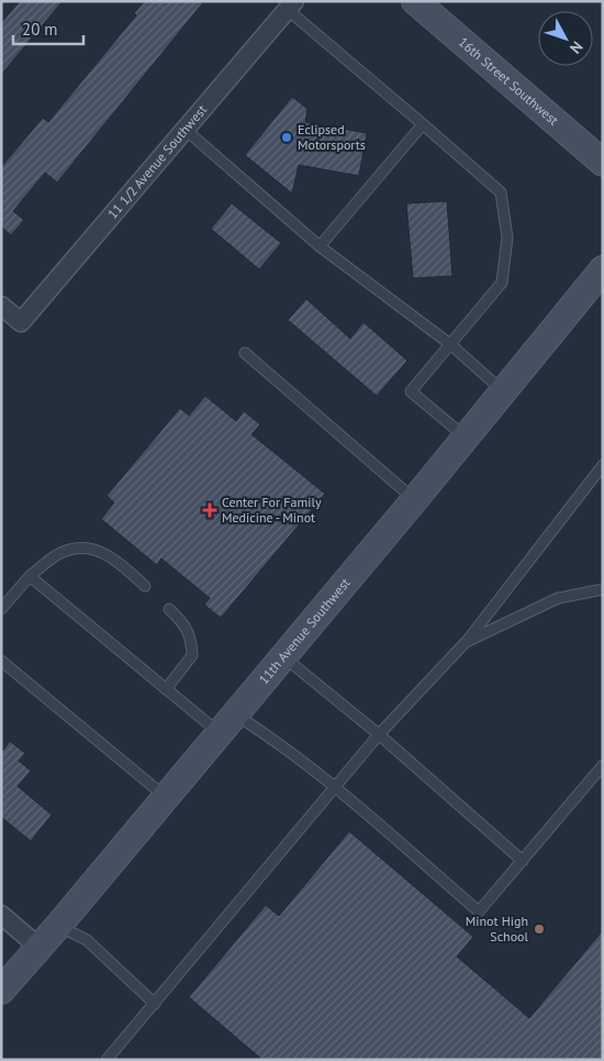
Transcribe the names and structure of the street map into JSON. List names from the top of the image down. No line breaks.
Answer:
{"streets":{"street":["16th Street Southwest","11 1/2 Avenue Southwest","11th Avenue Southwest"]},"places":{"other":["Eclipsed Motorsports","Minot High School"],"health":["Center For Family Medicine - Minot"]},"scale_bar":"20 m","north":"bottom right"}
